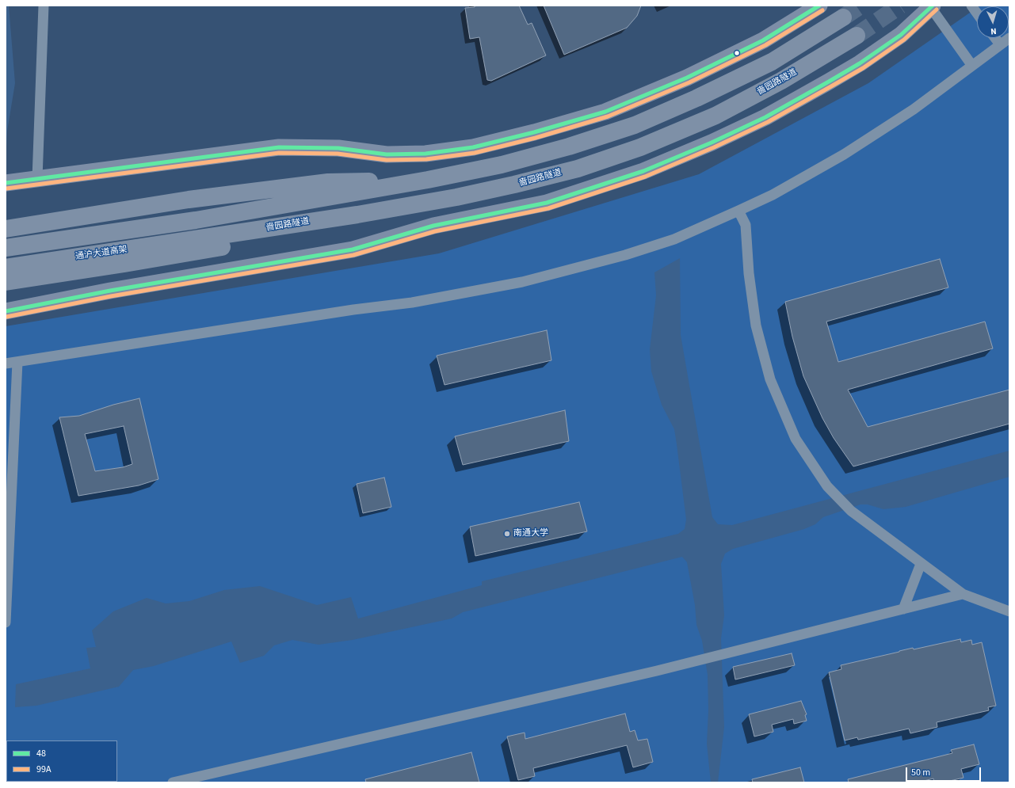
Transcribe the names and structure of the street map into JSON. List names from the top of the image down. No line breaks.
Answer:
{"streets":{"highway":["啬园路隧道","通沪大道高架"]},"crossings":[["啬园路隧道","通沪大道高架"]],"places":["南通大学"],"lines":["transit line 48","transit line 99A"],"legend":["48","99A"],"scale_bar":"50 m","north":"bottom"}
